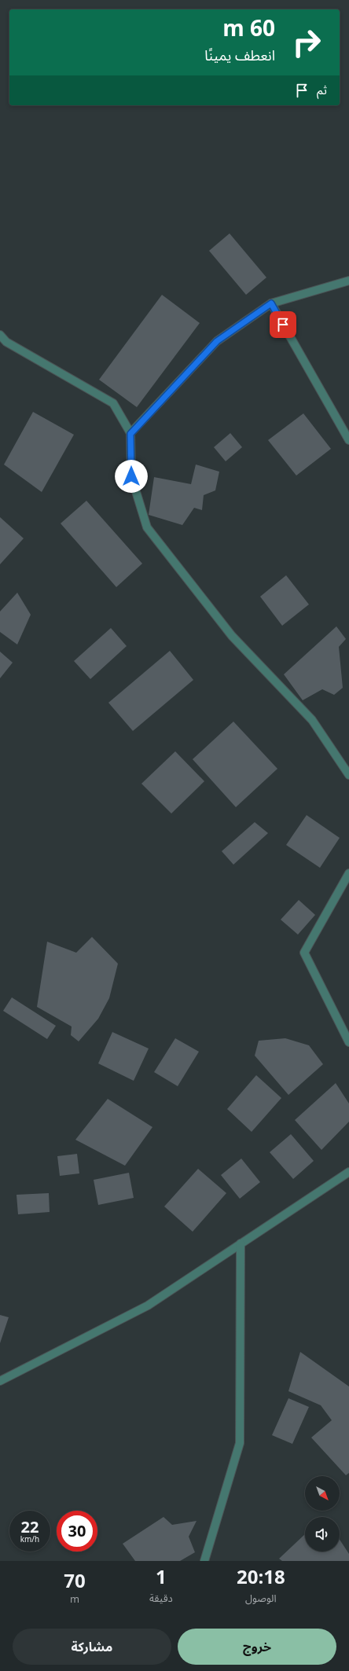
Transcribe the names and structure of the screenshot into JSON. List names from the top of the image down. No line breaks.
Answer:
{"north":"bottom right","page":{"turn":["60 m","انعطف يمينًا"],"then":"ثم","speed":"22 km/h","limit":"30","eta":["20:18","الوصول","1","دقيقة","70","m"],"buttons":["خروج","مشاركة"]}}
